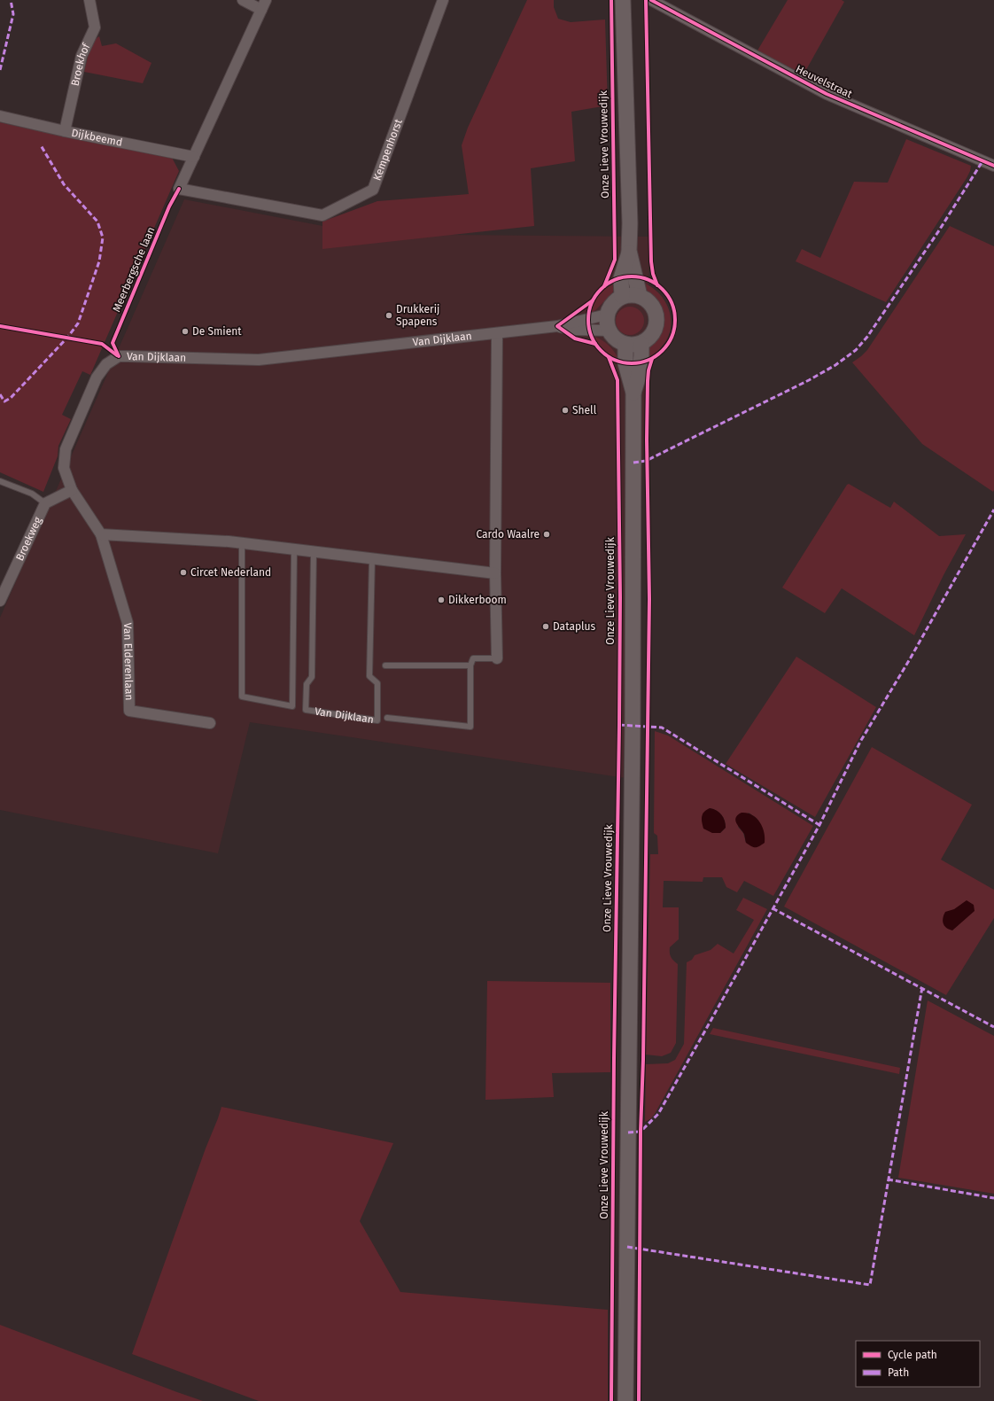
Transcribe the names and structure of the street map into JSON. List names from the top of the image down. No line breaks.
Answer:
{"streets":{"main road":["Onze Lieve Vrouwedijk"],"street":["Broekhof","Heuvelstraat","Dijkbeemd","Kempenhorst","Van Dijklaan","Broekweg","Van Elderenlaan"],"cycle path":["Meerbergsche laan"]},"crossings":[["Broekhof","Dijkbeemd"],["Dijkbeemd","Kempenhorst"],["Onze Lieve Vrouwedijk","Van Dijklaan"],["Van Dijklaan","Van Elderenlaan"]],"places":["Drukkerij Spapens","De Smient","Shell","Cardo Waalre","Circet Nederland","Dikkerboom","Dataplus"],"legend":["Cycle path","Path"]}
